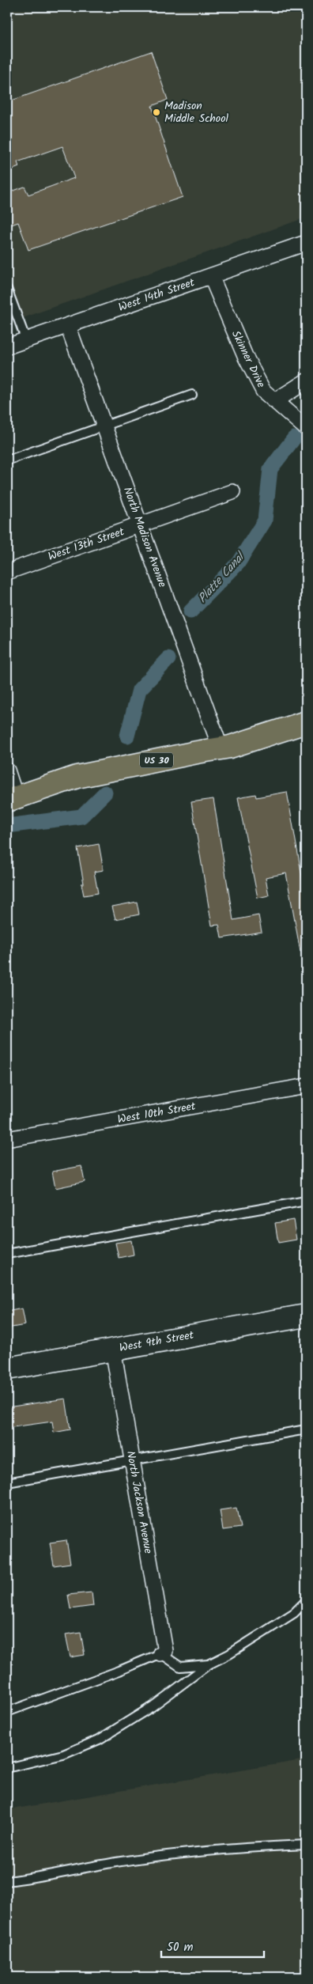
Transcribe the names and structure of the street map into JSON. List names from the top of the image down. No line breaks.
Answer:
{"streets":{"main road":["US 30"],"street":["West 14th Street","Skinner Drive","North Madison Avenue","West 13th Street","West 10th Street","West 9th Street","North Jackson Avenue"]},"crossings":[["West 14th Street","Skinner Drive"],["West 14th Street","North Madison Avenue"],["North Madison Avenue","West 13th Street"],["North Madison Avenue","US 30"],["West 9th Street","North Jackson Avenue"]],"water":["Platte Canal"],"places":["Madison Middle School"],"scale_bar":"50 m"}
